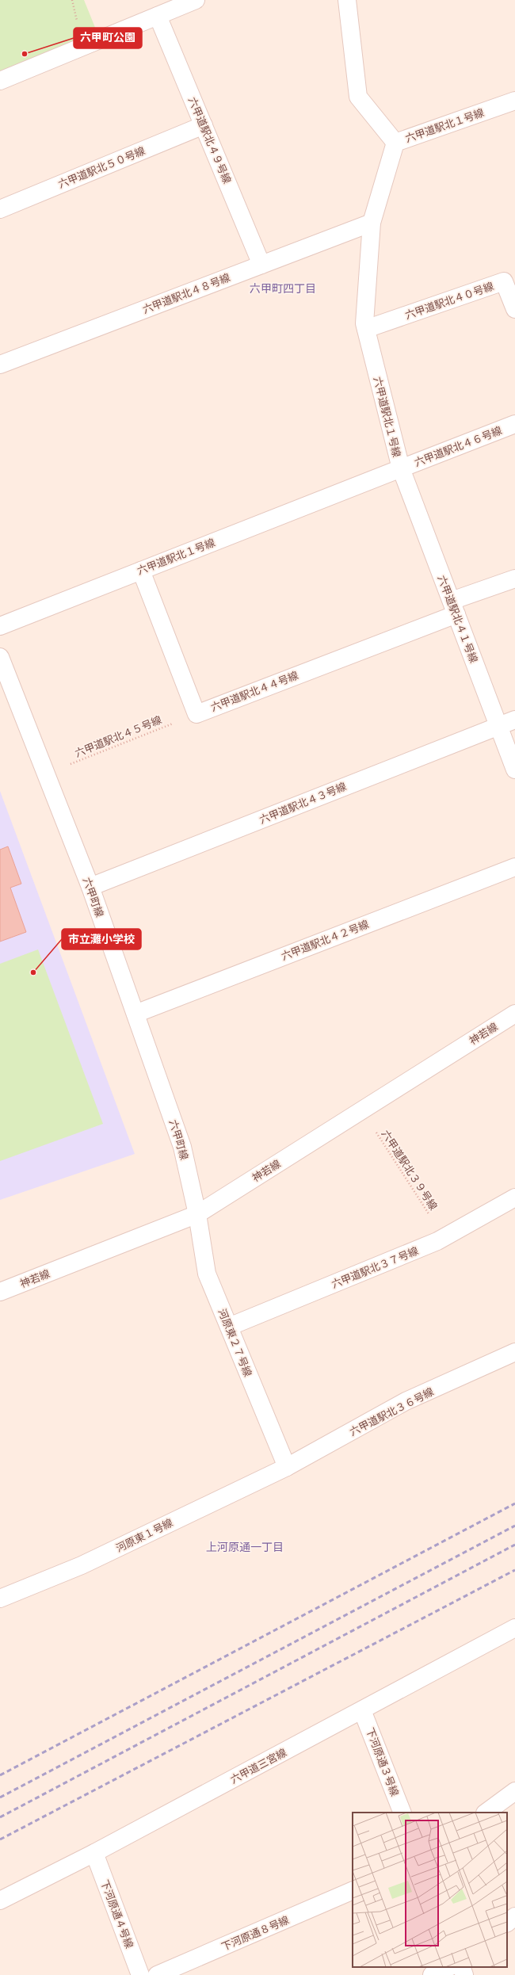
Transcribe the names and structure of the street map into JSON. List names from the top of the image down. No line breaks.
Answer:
{"streets":{"street":["六甲道駅北１号線","六甲道駅北４９号線","六甲道駅北５０号線","六甲道駅北４８号線","六甲道駅北４０号線","六甲道駅北４６号線","六甲道駅北４１号線","六甲道駅北４４号線","六甲道駅北４３号線","六甲町線","六甲道駅北４２号線","神若線","六甲道駅北３７号線","河原東２７号線","六甲道駅北３６号線","河原東１号線","下河原通３号線","六甲道三宮線","下河原通４号線","下河原通８号線"],"path":["六甲道駅北４５号線","六甲道駅北３９号線"]},"crossings":[["六甲道駅北１号線","六甲道駅北４８号線"],["六甲道駅北１号線","六甲道駅北４０号線"],["六甲道駅北１号線","六甲道駅北４６号線"],["六甲道駅北１号線","六甲道駅北４１号線"],["六甲道駅北４９号線","六甲道駅北５０号線"],["六甲道駅北４９号線","六甲道駅北４８号線"],["六甲道駅北４６号線","六甲道駅北４１号線"],["六甲道駅北４１号線","六甲道駅北４４号線"],["六甲道駅北４１号線","六甲道駅北４３号線"],["六甲道駅北４４号線","六甲道駅北４５号線"],["六甲道駅北４５号線","六甲町線"],["六甲道駅北４３号線","六甲町線"],["六甲町線","六甲道駅北４２号線"],["六甲町線","神若線"],["六甲町線","河原東２７号線"],["神若線","六甲道駅北３９号線"],["神若線","河原東２７号線"],["六甲道駅北３９号線","六甲道駅北３７号線"],["六甲道駅北３７号線","河原東２７号線"],["河原東２７号線","六甲道駅北３６号線"],["河原東２７号線","河原東１号線"],["六甲道駅北３６号線","河原東１号線"],["下河原通３号線","六甲道三宮線"],["六甲道三宮線","下河原通４号線"]],"districts":["六甲町四丁目","上河原通一丁目"],"places":["六甲町公園","市立灘小学校"]}
